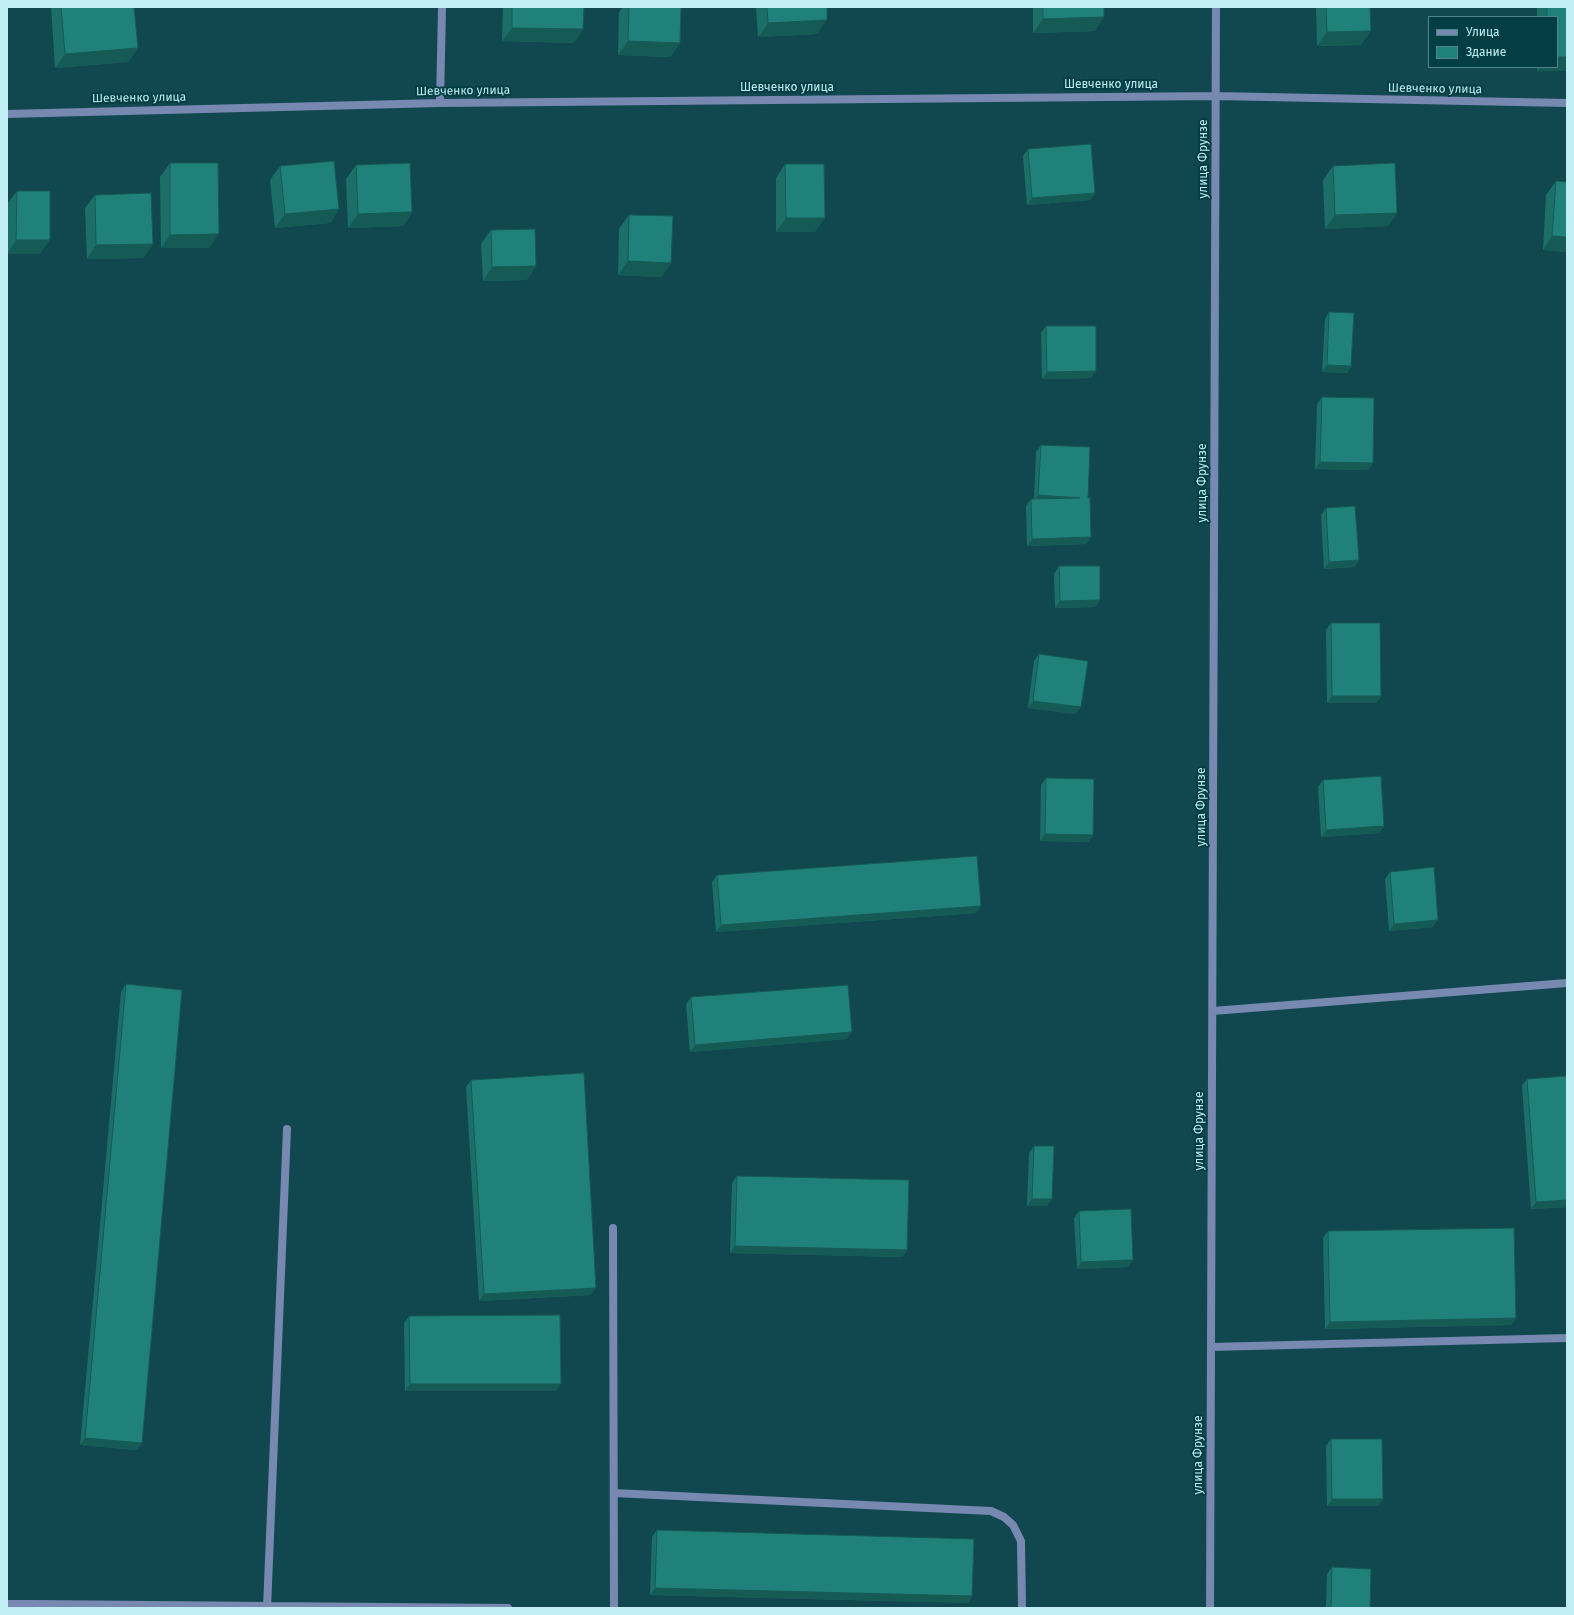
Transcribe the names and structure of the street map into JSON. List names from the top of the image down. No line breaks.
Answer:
{"streets":{"street":["Шевченко улица","улица Фрунзе"]},"crossings":[["Шевченко улица","улица Фрунзе"]],"legend":["Улица","Здание"]}
